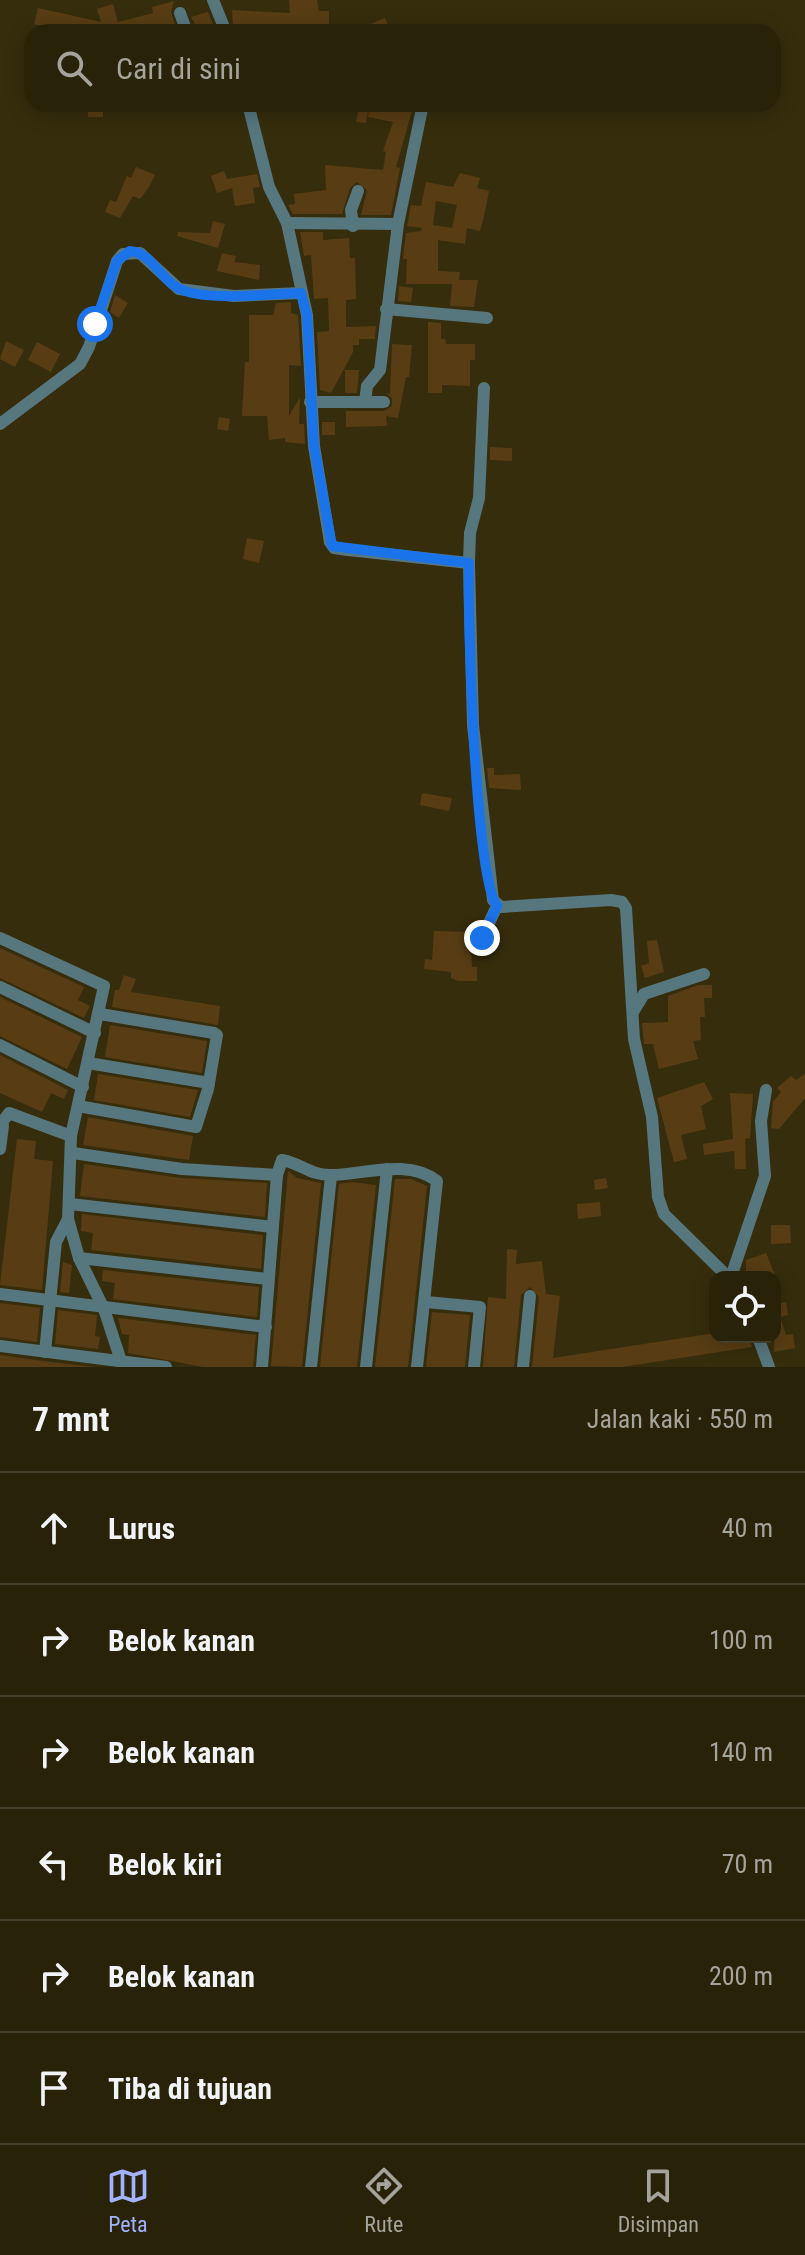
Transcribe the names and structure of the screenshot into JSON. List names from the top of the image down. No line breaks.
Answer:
{"page":{"search":"Cari di sini","heading":["7 mnt","Jalan kaki · 550 m"],"list":[["Lurus","40 m"],["Belok kanan","100 m"],["Belok kanan","140 m"],["Belok kiri","70 m"],["Belok kanan","200 m"],"Tiba di tujuan"],"nav":["Peta","Rute","Disimpan"]}}
